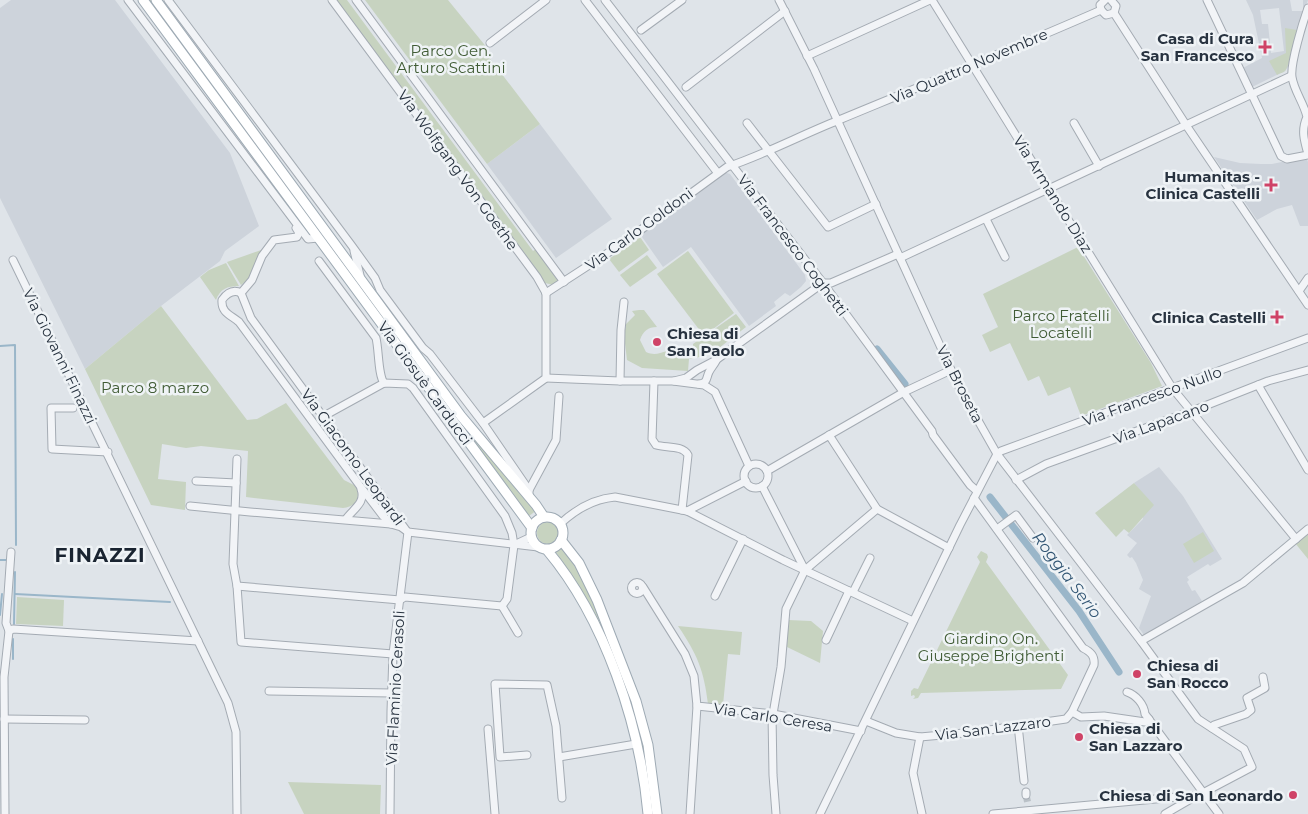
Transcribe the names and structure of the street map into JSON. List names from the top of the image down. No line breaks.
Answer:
{"streets":{"main road":["Via Giosuè Carducci"],"street":["Via Quattro Novembre","Via Wolfgang Von Goethe","Via Armando Diaz","Via Carlo Goldoni","Via Francesco Coghetti","Via Giovanni Finazzi","Via Broseta","Via Francesco Nullo","Via Lapacano","Via Giacomo Leopardi","Via Flaminio Cerasoli","Via Carlo Ceresa","Via San Lazzaro"]},"crossings":[["Via Quattro Novembre","Via Armando Diaz"],["Via Quattro Novembre","Via Carlo Goldoni"],["Via Quattro Novembre","Via Broseta"],["Via Wolfgang Von Goethe","Via Carlo Goldoni"],["Via Armando Diaz","Via Francesco Nullo"],["Via Armando Diaz","Via Lapacano"],["Via Carlo Goldoni","Via Francesco Coghetti"],["Via Francesco Coghetti","Via San Lazzaro"],["Via Giosuè Carducci","Via Giacomo Leopardi"],["Via Broseta","Via Francesco Nullo"],["Via Broseta","Via Lapacano"],["Via Giacomo Leopardi","Via Flaminio Cerasoli"]],"districts":["FINAZZI"],"water":["Roggia Serio"],"parks":["Parco Gen. Arturo Scattini","Parco Fratelli Locatelli","Parco 8 marzo","Giardino On. Giuseppe Brighenti"],"places":{"health":["Casa di Cura San Francesco","Humanitas - Clinica Castelli","Clinica Castelli"],"other":["Chiesa di San Paolo","Chiesa di San Rocco","Chiesa di San Lazzaro","Chiesa di San Leonardo"]}}
